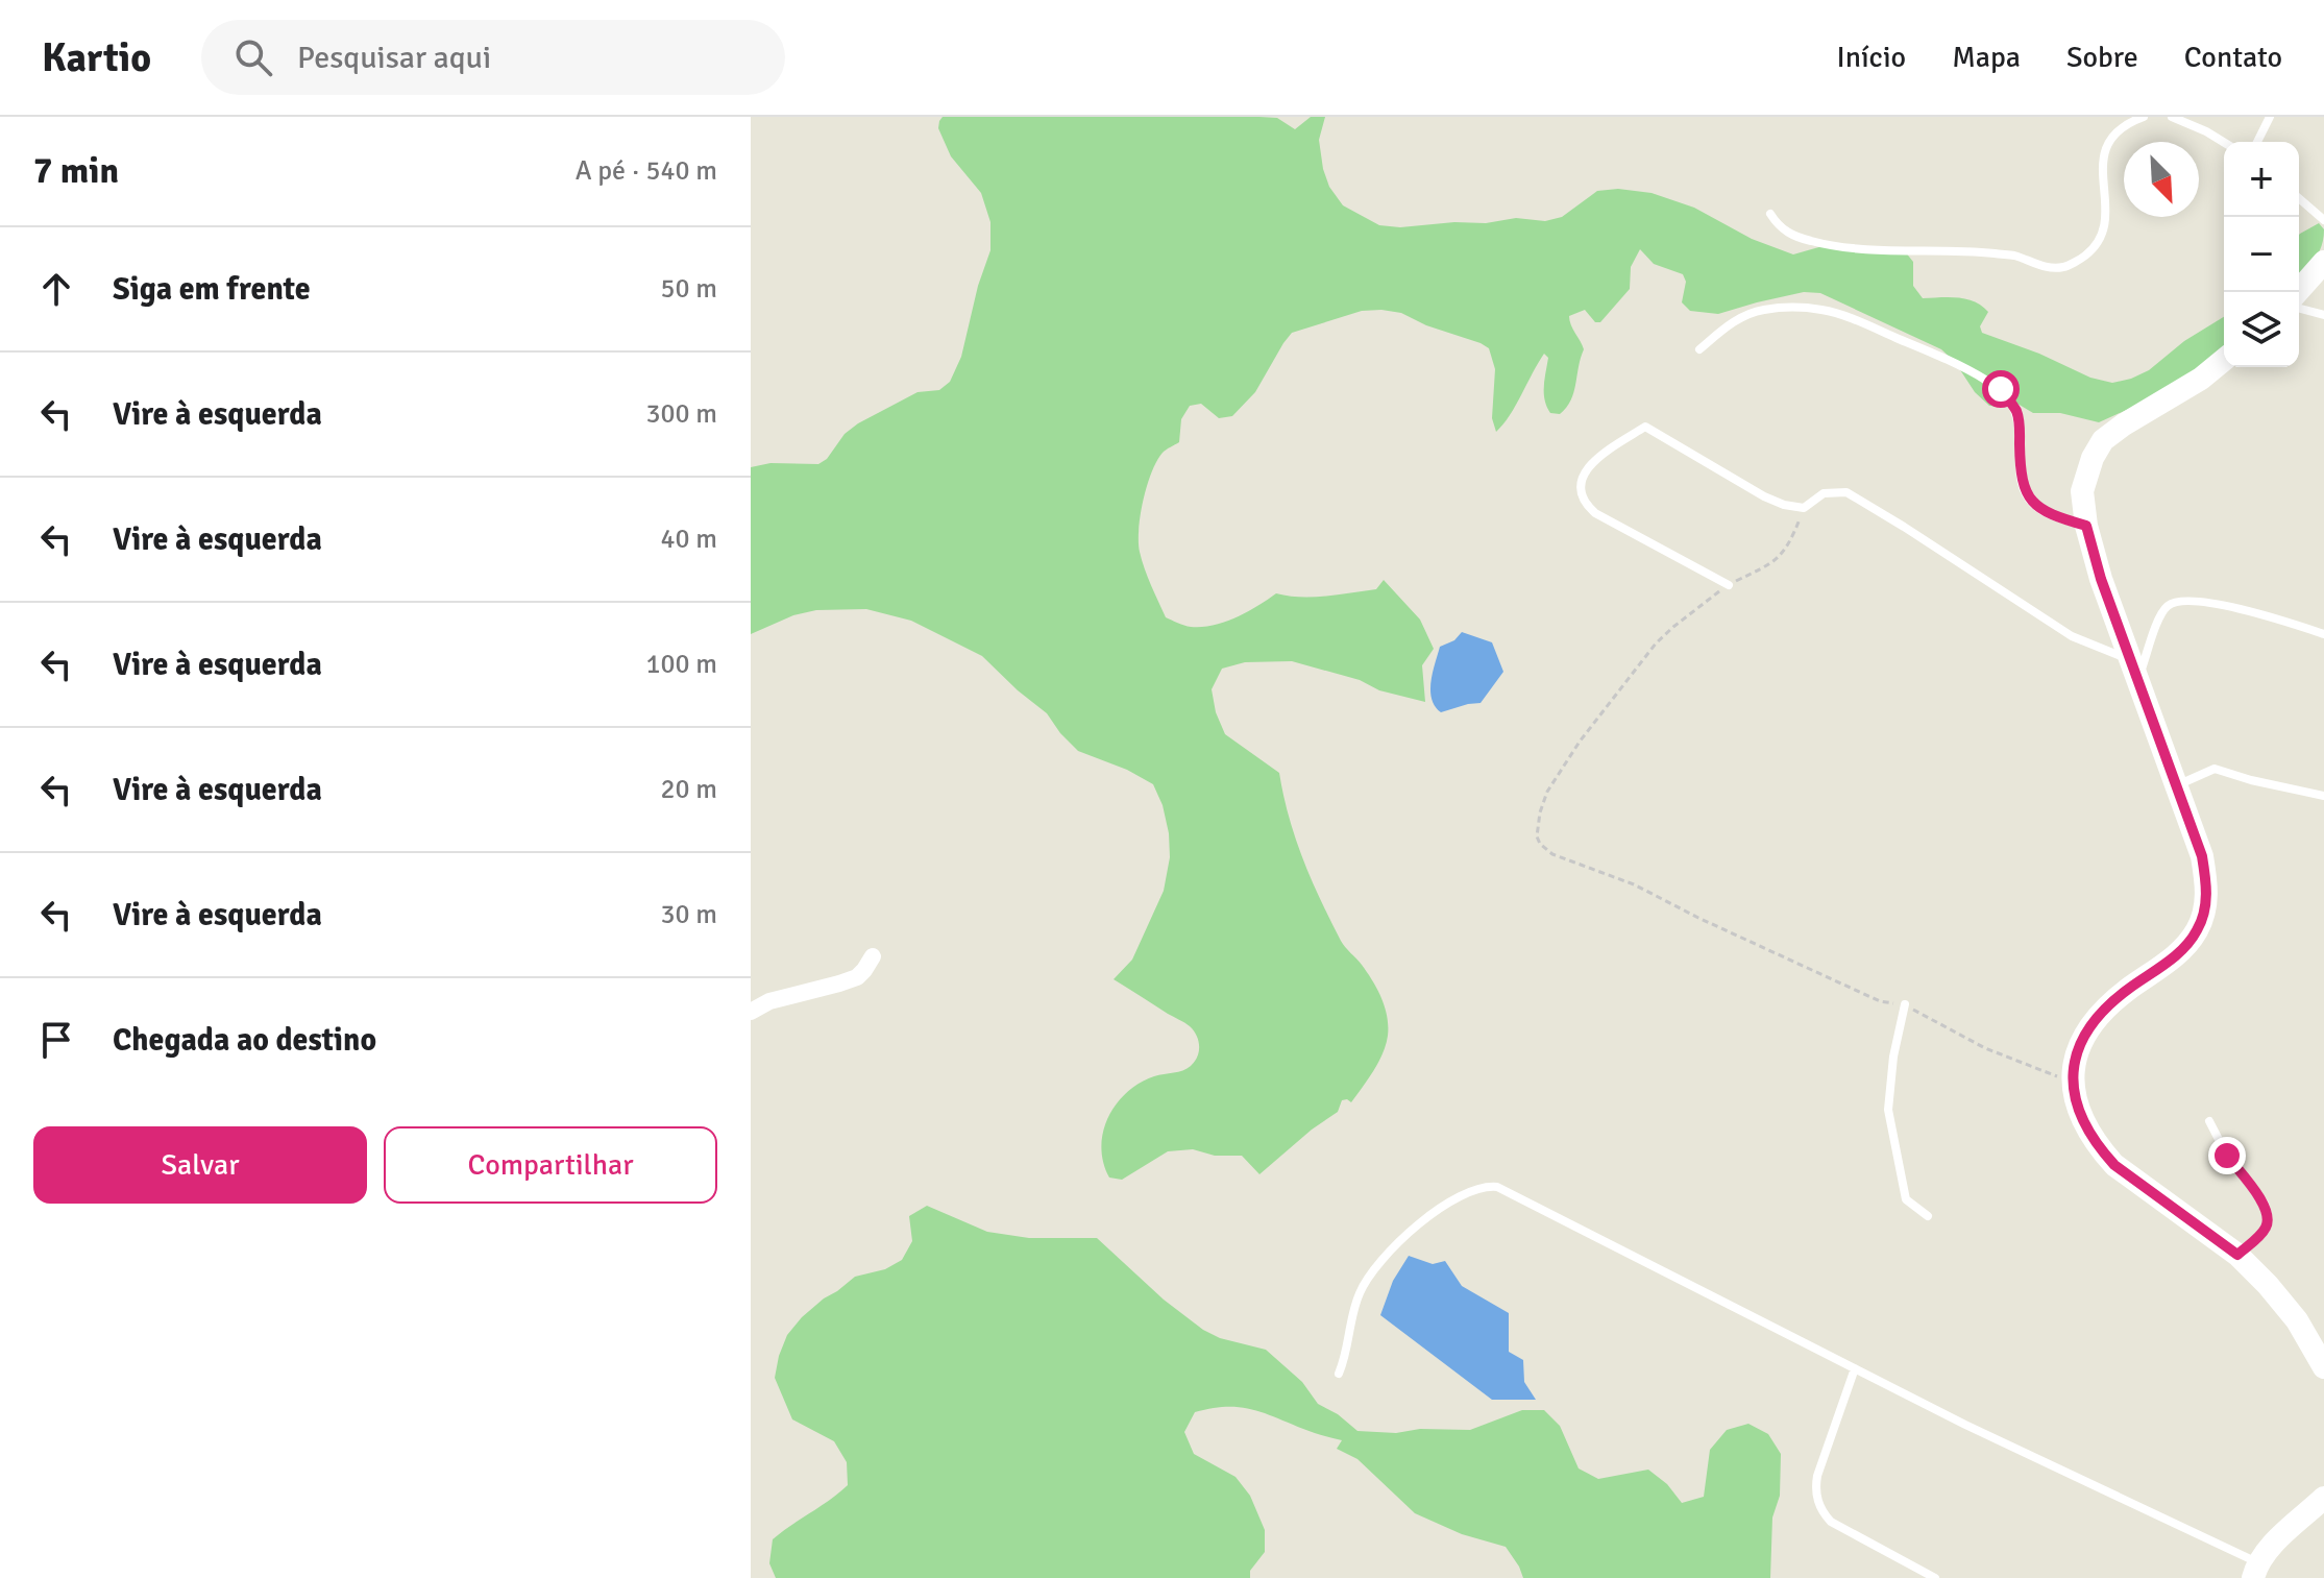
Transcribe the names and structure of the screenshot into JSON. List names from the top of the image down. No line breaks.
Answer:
{"north":"bottom right","page":{"header":"Kartio","search":"Pesquisar aqui","nav":["Início","Mapa","Sobre","Contato"],"heading":["7 min","A pé · 540 m"],"map_buttons":["+","−"],"list":[["Siga em frente","50 m"],["Vire à esquerda","300 m"],["Vire à esquerda","40 m"],["Vire à esquerda","100 m"],["Vire à esquerda","20 m"],["Vire à esquerda","30 m"],"Chegada ao destino"],"buttons":["Salvar","Compartilhar"]}}
